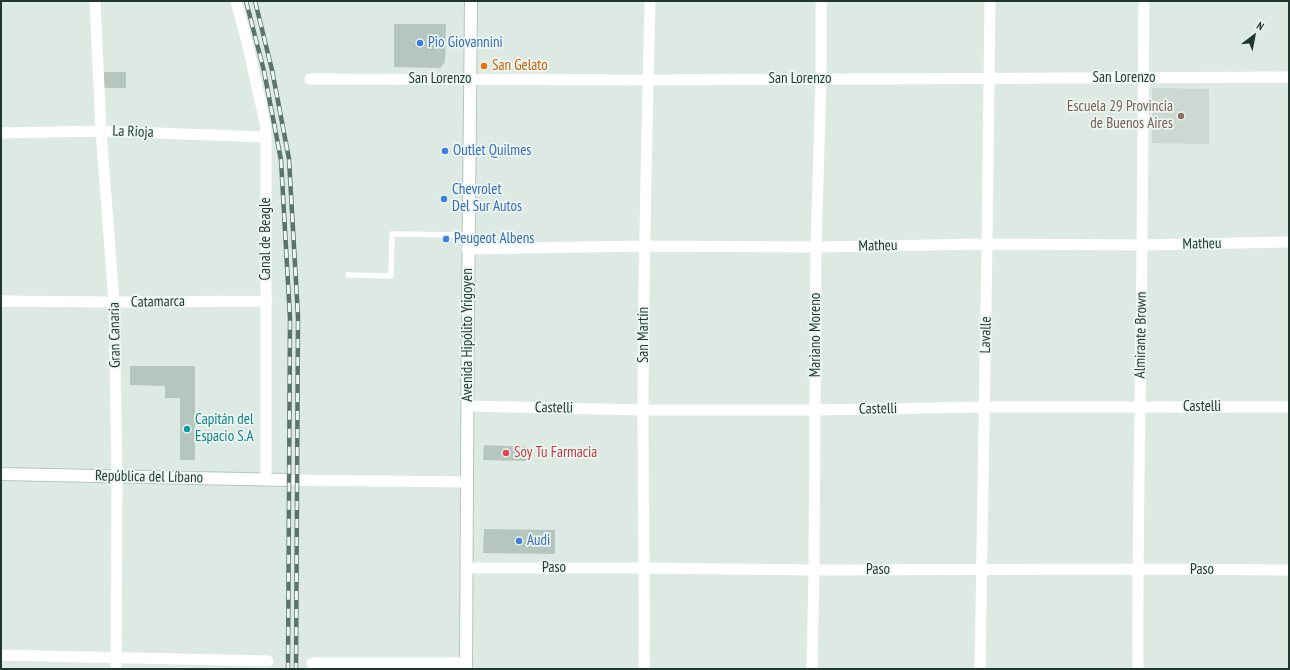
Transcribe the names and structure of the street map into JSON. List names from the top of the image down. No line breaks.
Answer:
{"streets":{"main road":["Avenida Hipólito Yrigoyen","República del Líbano"],"street":["San Lorenzo","La Rioja","Canal de Beagle","Matheu","Catamarca","Gran Canaria","San Martín","Mariano Moreno","Lavalle","Almirante Brown","Castelli","Paso"]},"crossings":[["San Lorenzo","Avenida Hipólito Yrigoyen"],["San Lorenzo","San Martín"],["San Lorenzo","Mariano Moreno"],["San Lorenzo","Lavalle"],["San Lorenzo","Almirante Brown"],["La Rioja","Canal de Beagle"],["La Rioja","Gran Canaria"],["Canal de Beagle","Catamarca"],["Canal de Beagle","República del Líbano"],["Matheu","Avenida Hipólito Yrigoyen"],["Matheu","San Martín"],["Matheu","Mariano Moreno"],["Matheu","Lavalle"],["Matheu","Almirante Brown"],["Catamarca","Gran Canaria"],["Gran Canaria","República del Líbano"],["Avenida Hipólito Yrigoyen","Castelli"],["Avenida Hipólito Yrigoyen","Paso"],["San Martín","Castelli"],["San Martín","Paso"],["Mariano Moreno","Castelli"],["Mariano Moreno","Paso"],["Lavalle","Castelli"],["Lavalle","Paso"],["Almirante Brown","Castelli"],["Almirante Brown","Paso"]],"places":["Pio Giovannini","San Gelato","Escuela 29 Provincia de Buenos Aires","Outlet Quilmes","Chevrolet Del Sur Autos","Peugeot Albens","Capitán del Espacio S.A","Soy Tu Farmacia","Audi"],"north":"top right"}
